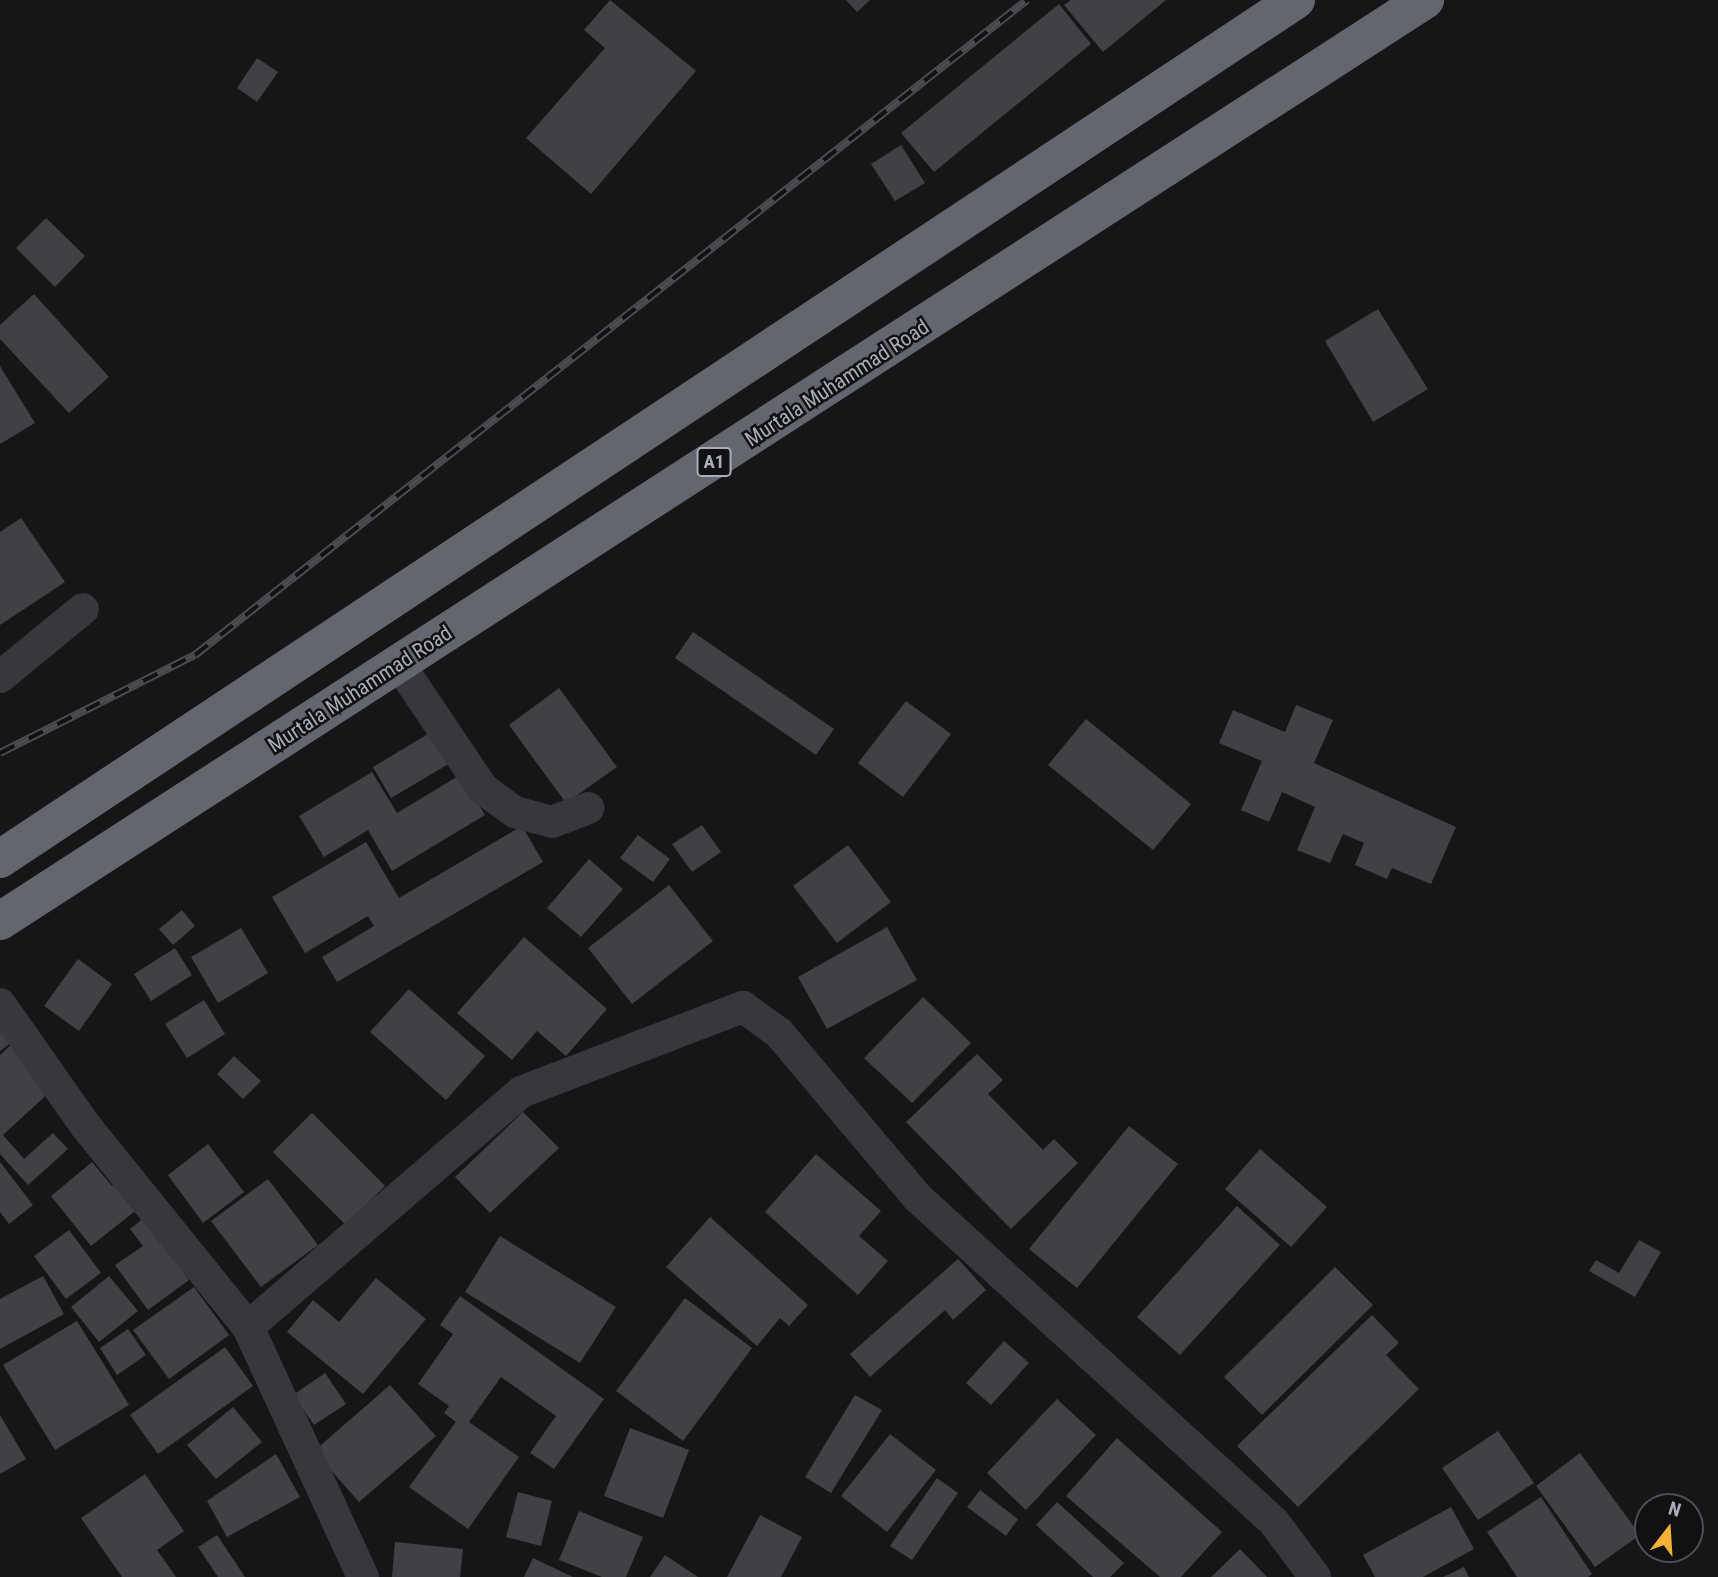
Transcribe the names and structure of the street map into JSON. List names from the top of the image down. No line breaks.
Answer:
{"streets":{"highway":["Murtala Muhammad Road","A1"]},"north":"top"}
